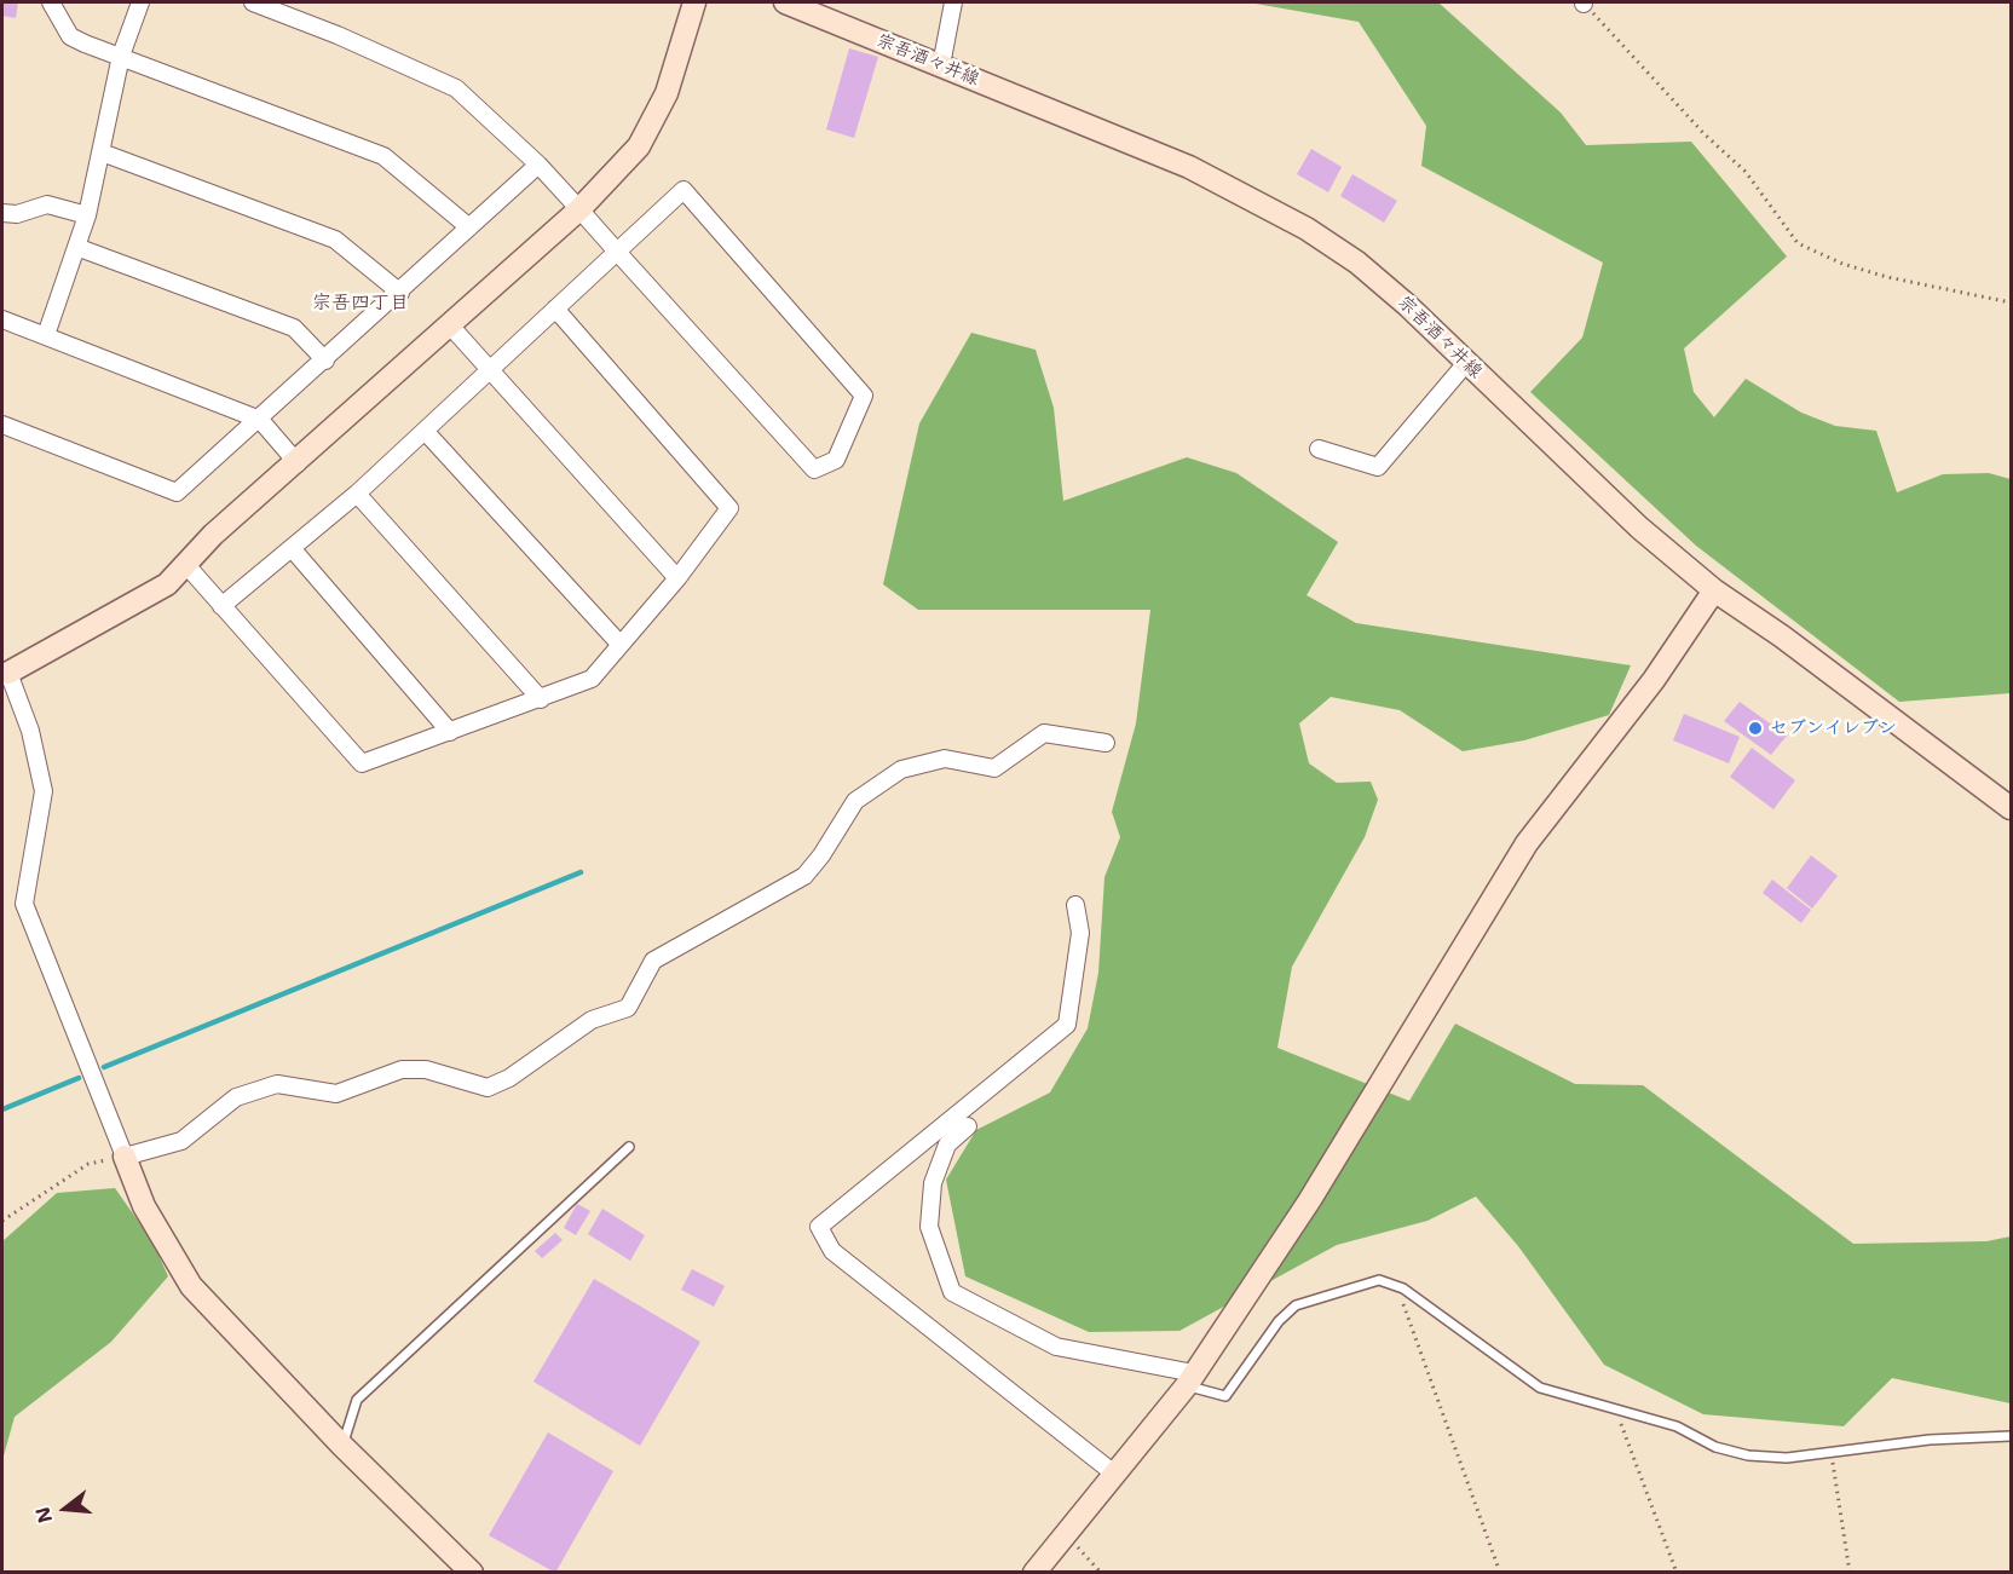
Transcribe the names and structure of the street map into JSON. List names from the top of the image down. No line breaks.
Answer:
{"streets":{"street":["宗吾酒々井線"]},"districts":["宗吾四丁目"],"places":["セブンイレブン"],"north":"left"}
